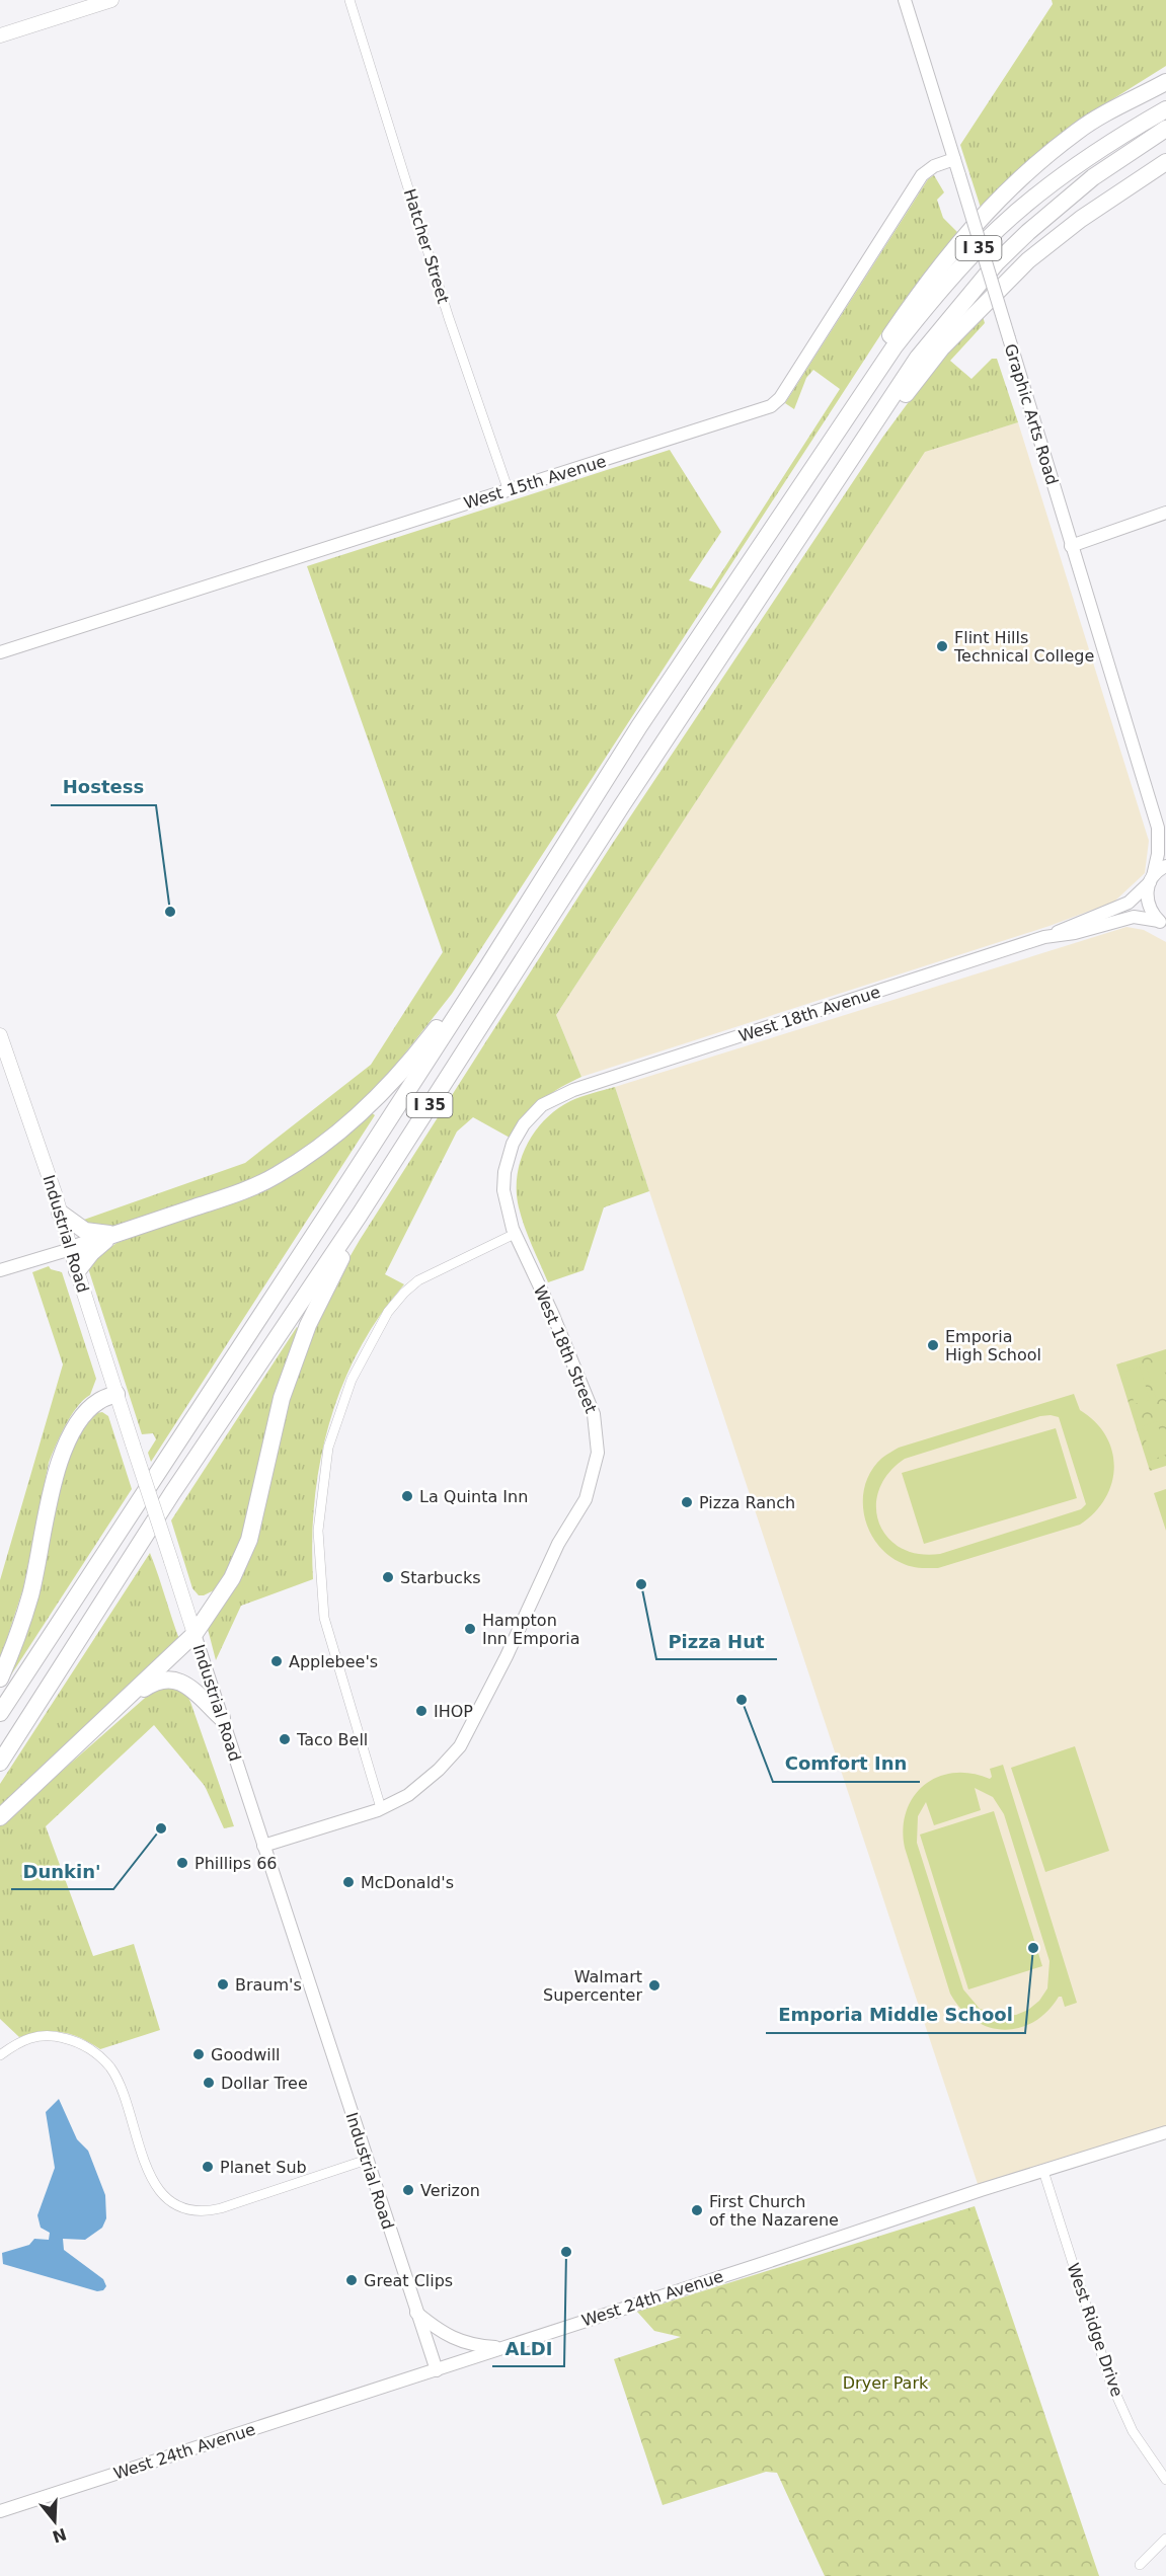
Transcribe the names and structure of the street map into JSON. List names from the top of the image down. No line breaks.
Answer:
{"streets":{"highway":["I 35"],"main road":["Industrial Road"],"street":["Hatcher Street","Graphic Arts Road","West 15th Avenue","West 18th Avenue","West 18th Street","West 24th Avenue","West Ridge Drive"]},"crossings":[["Hatcher Street","West 15th Avenue"],["Graphic Arts Road","West 15th Avenue"],["Graphic Arts Road","West 18th Avenue"],["West 18th Avenue","West 18th Street"],["Industrial Road","West 18th Street"],["Industrial Road","West 24th Avenue"],["West 24th Avenue","West Ridge Drive"]],"parks":["Dryer Park"],"places":["Flint Hills Technical College","Hostess","Emporia High School","La Quinta Inn","Pizza Ranch","Starbucks","Pizza Hut","Hampton Inn Emporia","Applebee's","Comfort Inn","IHOP","Taco Bell","Dunkin'","Phillips 66","McDonald's","Emporia Middle School","Braum's","Walmart Supercenter","Goodwill","Dollar Tree","Planet Sub","Verizon","First Church of the Nazarene","ALDI","Great Clips"],"north":"bottom"}
